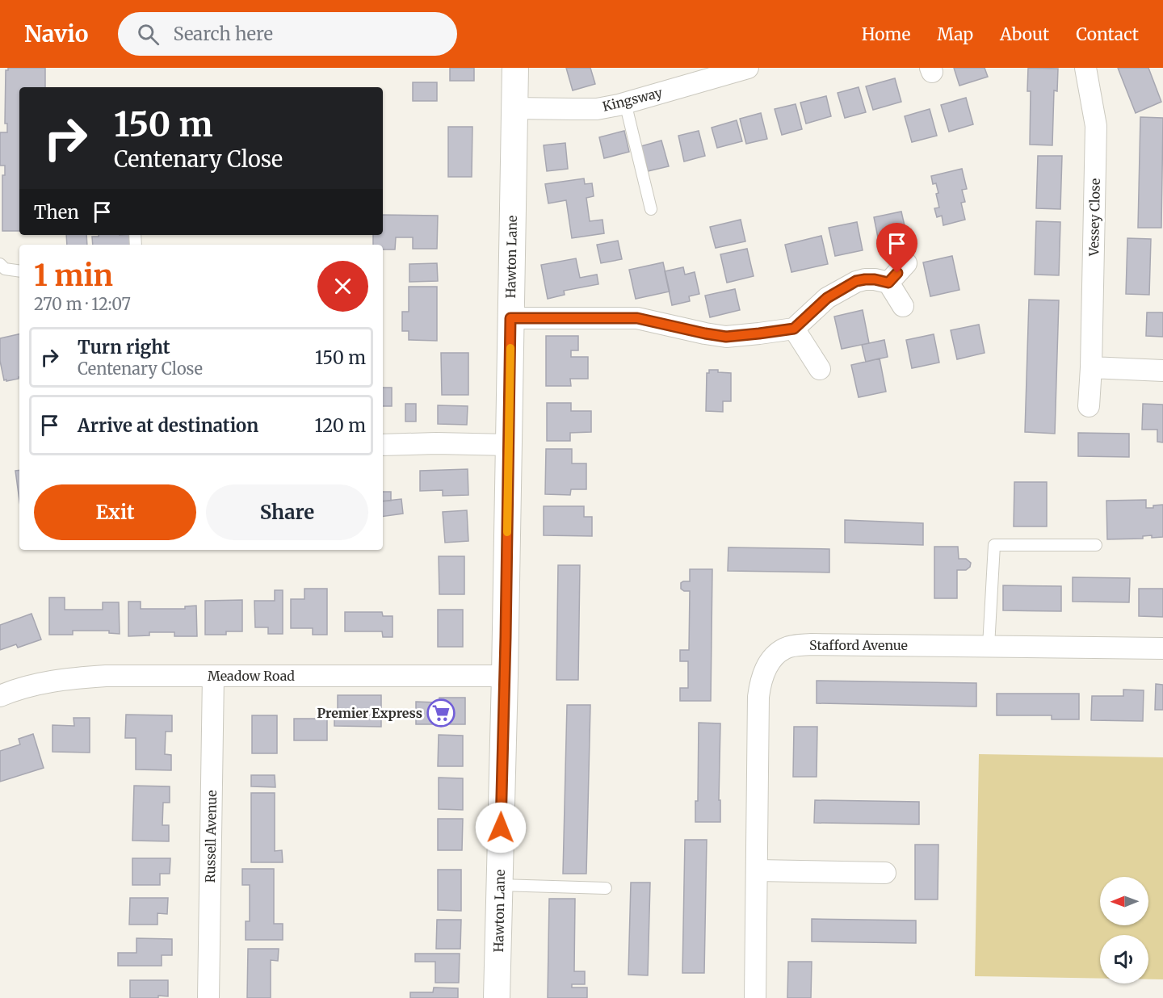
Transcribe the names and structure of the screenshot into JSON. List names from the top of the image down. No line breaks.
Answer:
{"streets":{"street":["Kingsway","Vessey Close","Hawton Lane","Stafford Avenue","Meadow Road","Russell Avenue"]},"crossings":[["Kingsway","Hawton Lane"],["Hawton Lane","Meadow Road"],["Meadow Road","Russell Avenue"]],"places":{"supermarket":["Premier Express"]},"north":"left","page":{"header":"Navio","search":"Search here","nav":["Home","Map","About","Contact"],"turn":["150 m","Centenary Close"],"then":"Then","heading":["1 min","270 m · 12:07"],"list":[{"name":"Turn right","note":"Centenary Close","value":"150 m"},{"name":"Arrive at destination","value":"120 m"}],"buttons":["Exit","Share"]}}
